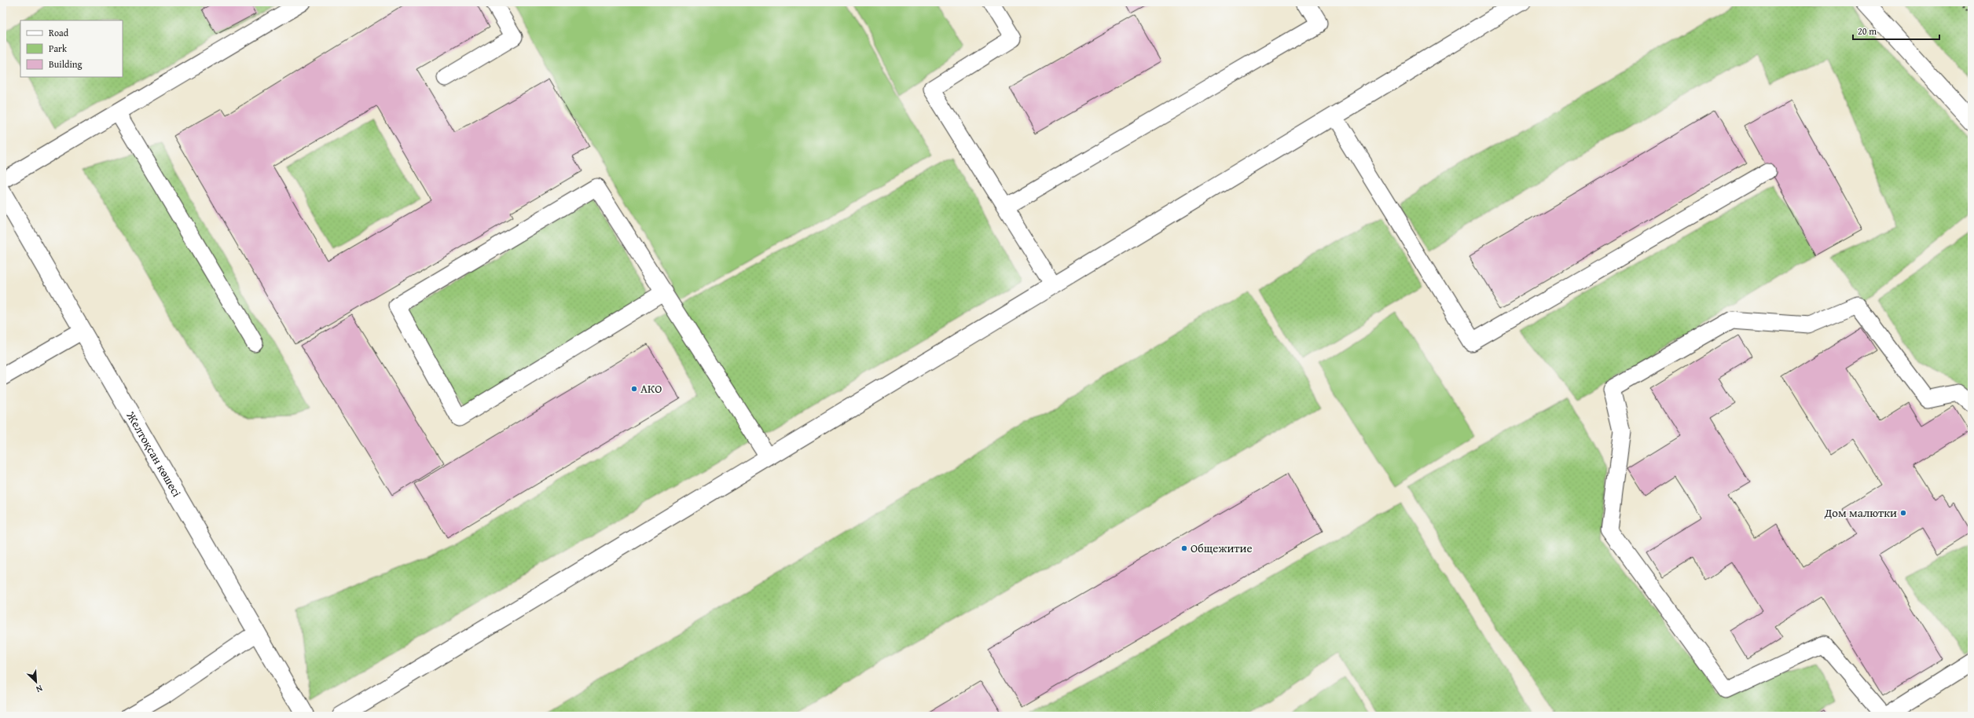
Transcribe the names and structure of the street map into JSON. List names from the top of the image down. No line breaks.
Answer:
{"streets":{"street":["Желтоқсан көшесі"]},"places":["АКО","Дом малютки","Общежитие"],"legend":["Road","Park","Building"],"scale_bar":"20 m","north":"bottom right"}
